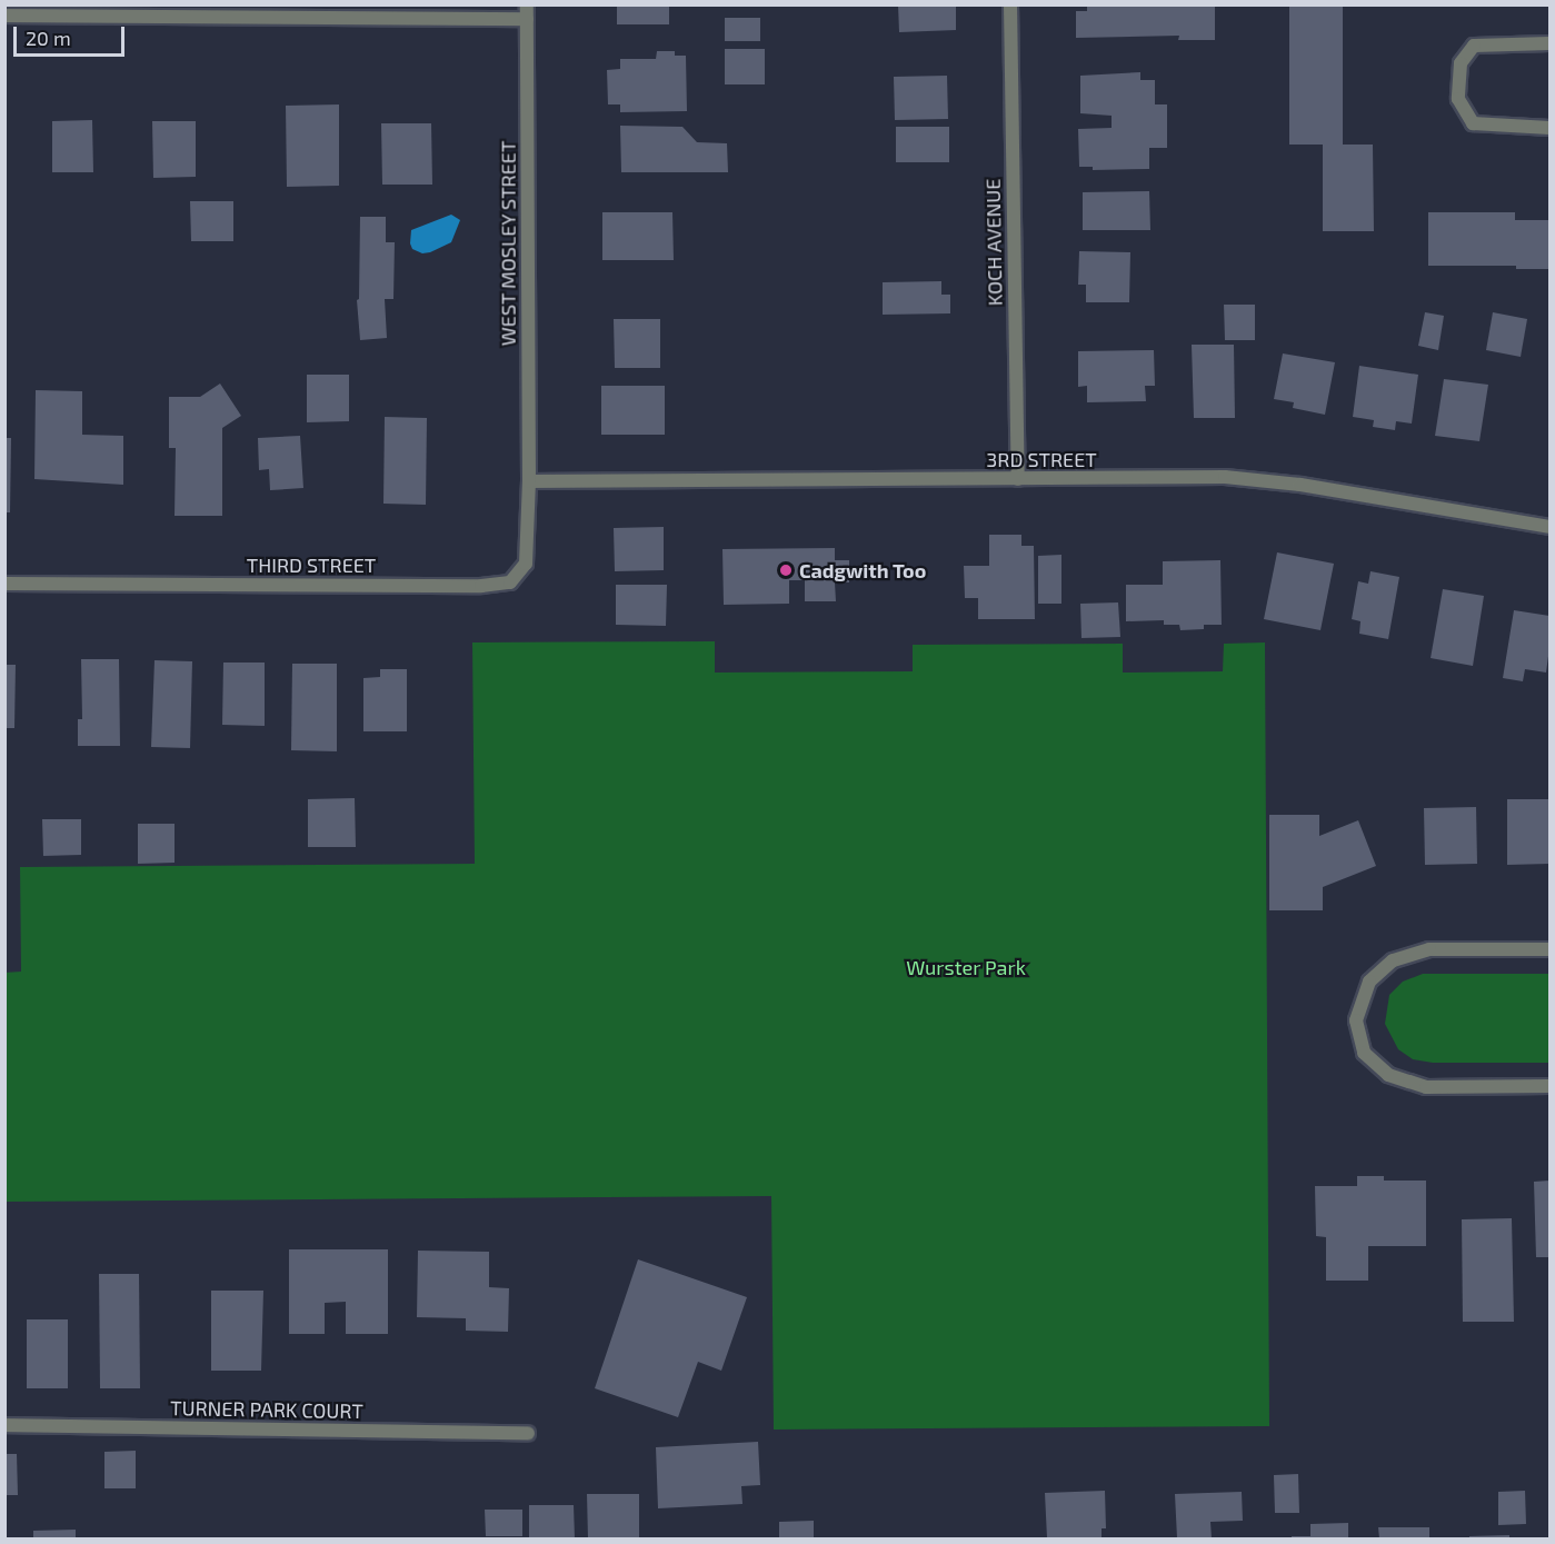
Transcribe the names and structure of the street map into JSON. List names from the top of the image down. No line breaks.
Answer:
{"streets":{"street":["KOCH AVENUE","WEST MOSLEY STREET","3RD STREET","THIRD STREET","TURNER PARK COURT"]},"crossings":[["KOCH AVENUE","3RD STREET"],["WEST MOSLEY STREET","3RD STREET"],["WEST MOSLEY STREET","THIRD STREET"],["3RD STREET","THIRD STREET"]],"parks":["Wurster Park"],"places":["Cadgwith Too"],"scale_bar":"20 m"}
